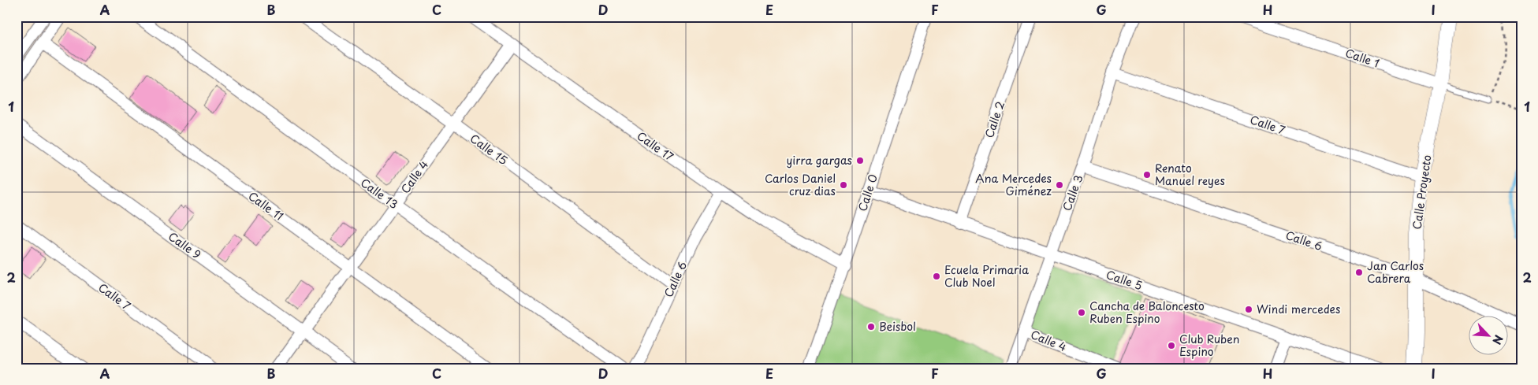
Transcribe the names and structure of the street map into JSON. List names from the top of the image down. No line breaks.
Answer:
{"streets":{"street":["Calle 1","Calle 2","Calle 7","Calle 17","Calle 15","Calle 4","Calle Proyecto","Calle 0","Calle 3","Calle 13","Calle 11","Calle 6","Calle 9","Calle 5"]},"crossings":[["Calle 1","Calle Proyecto"],["Calle 2","Calle 5"],["Calle 7","Calle Proyecto"],["Calle 7","Calle 3"],["Calle 17","Calle 4"],["Calle 17","Calle 0"],["Calle 17","Calle 6"],["Calle 15","Calle 4"],["Calle 15","Calle 6"],["Calle 4","Calle 3"],["Calle 4","Calle 13"],["Calle 4","Calle 11"],["Calle 4","Calle 9"],["Calle Proyecto","Calle 6"],["Calle 0","Calle 5"],["Calle 3","Calle 6"],["Calle 3","Calle 5"]],"places":["yirra gargas","Renato Manuel reyes","Carlos Daniel cruz dias","Ana Mercedes Giménez","Jan Carlos Cabrera","Ecuela Primaria Club Noel","Windi mercedes","Cancha de Baloncesto Ruben Espino","Beisbol","Club Ruben Espino"],"north":"bottom right","grid":{"columns":["A","B","C","D","E","F","G","H","I"],"rows":["1","2"]}}
